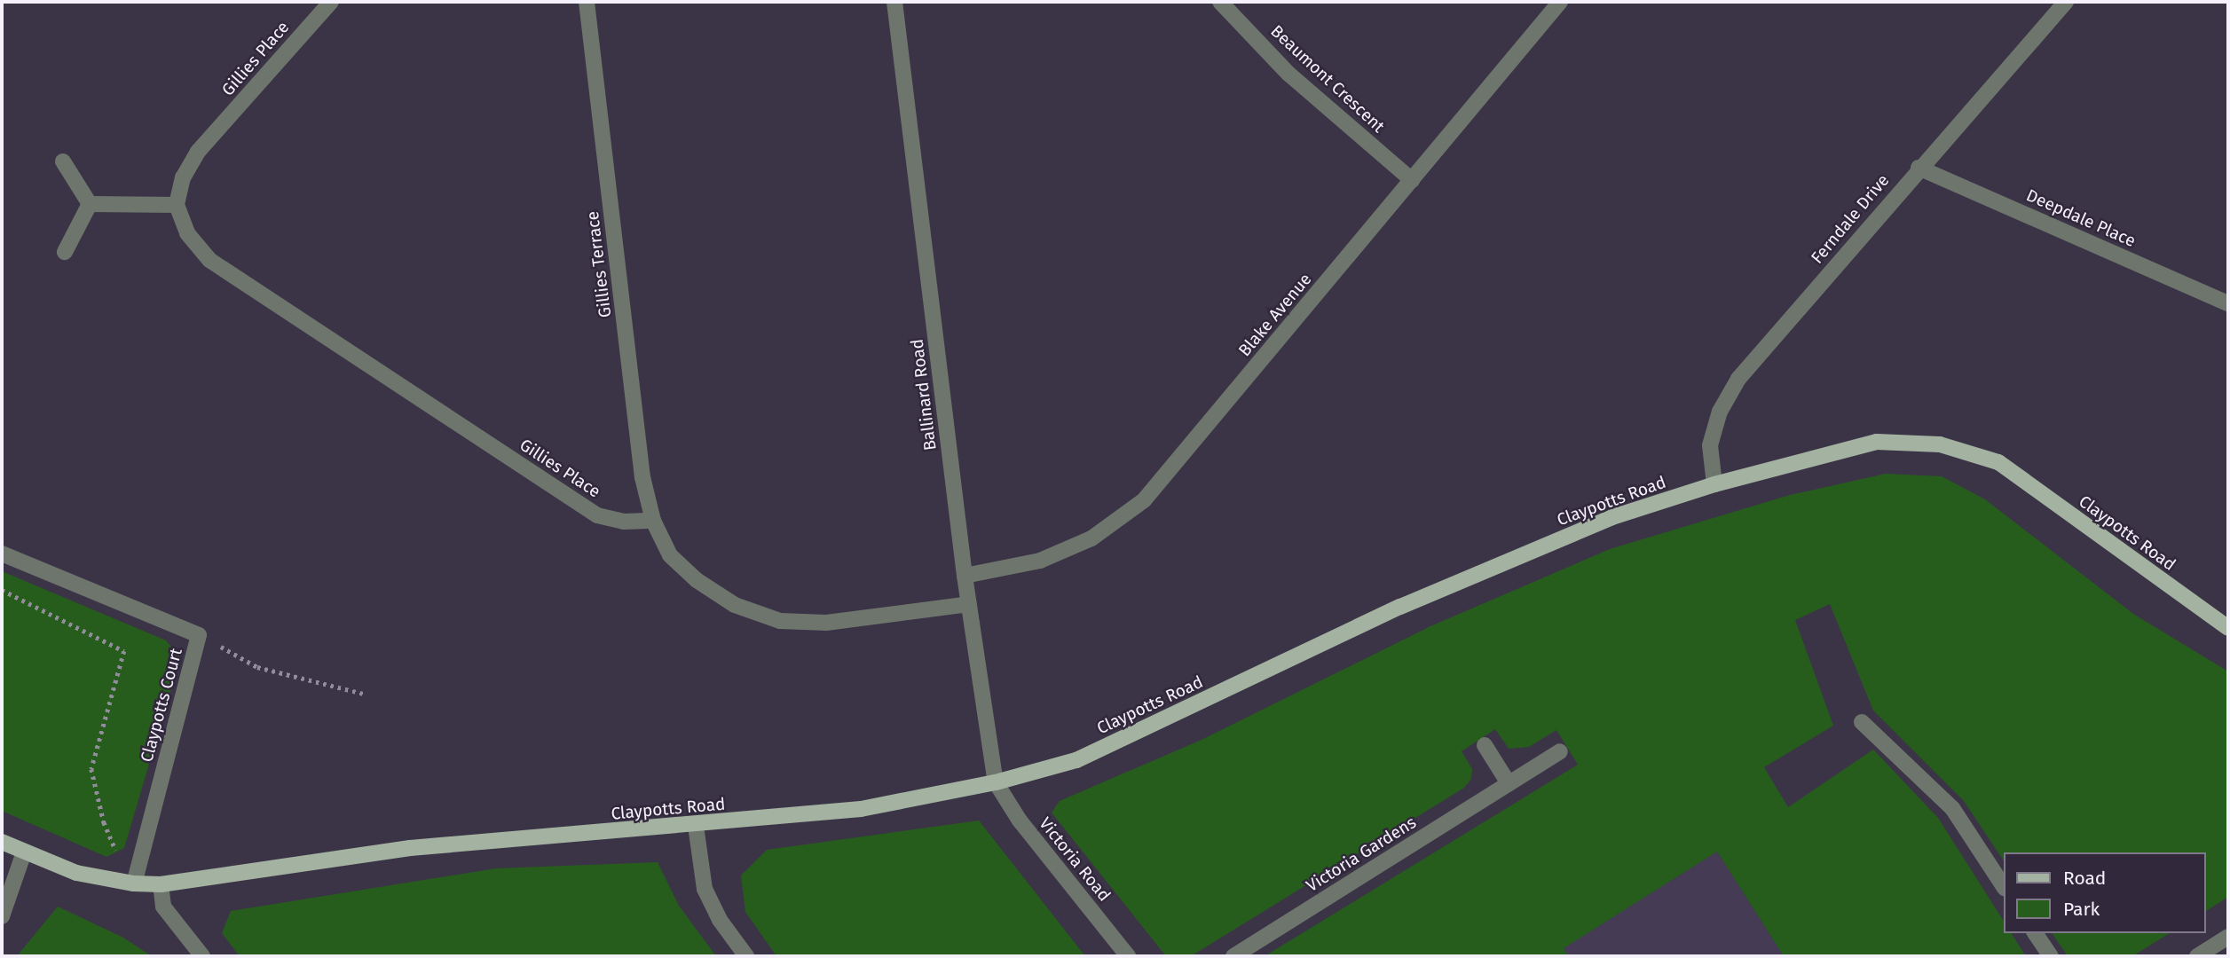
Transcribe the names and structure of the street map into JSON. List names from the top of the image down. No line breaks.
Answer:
{"streets":{"main road":["Claypotts Road"],"street":["Gillies Place","Beaumont Crescent","Deepdale Place","Ferndale Drive","Gillies Terrace","Blake Avenue","Ballinard Road","Claypotts Court","Victoria Gardens","Victoria Road"]},"crossings":[["Gillies Place","Gillies Terrace"],["Beaumont Crescent","Blake Avenue"],["Deepdale Place","Ferndale Drive"],["Ferndale Drive","Claypotts Road"],["Blake Avenue","Ballinard Road"],["Ballinard Road","Claypotts Road"],["Ballinard Road","Victoria Road"],["Claypotts Road","Claypotts Court"],["Claypotts Road","Victoria Road"]],"legend":["Road","Park"]}
